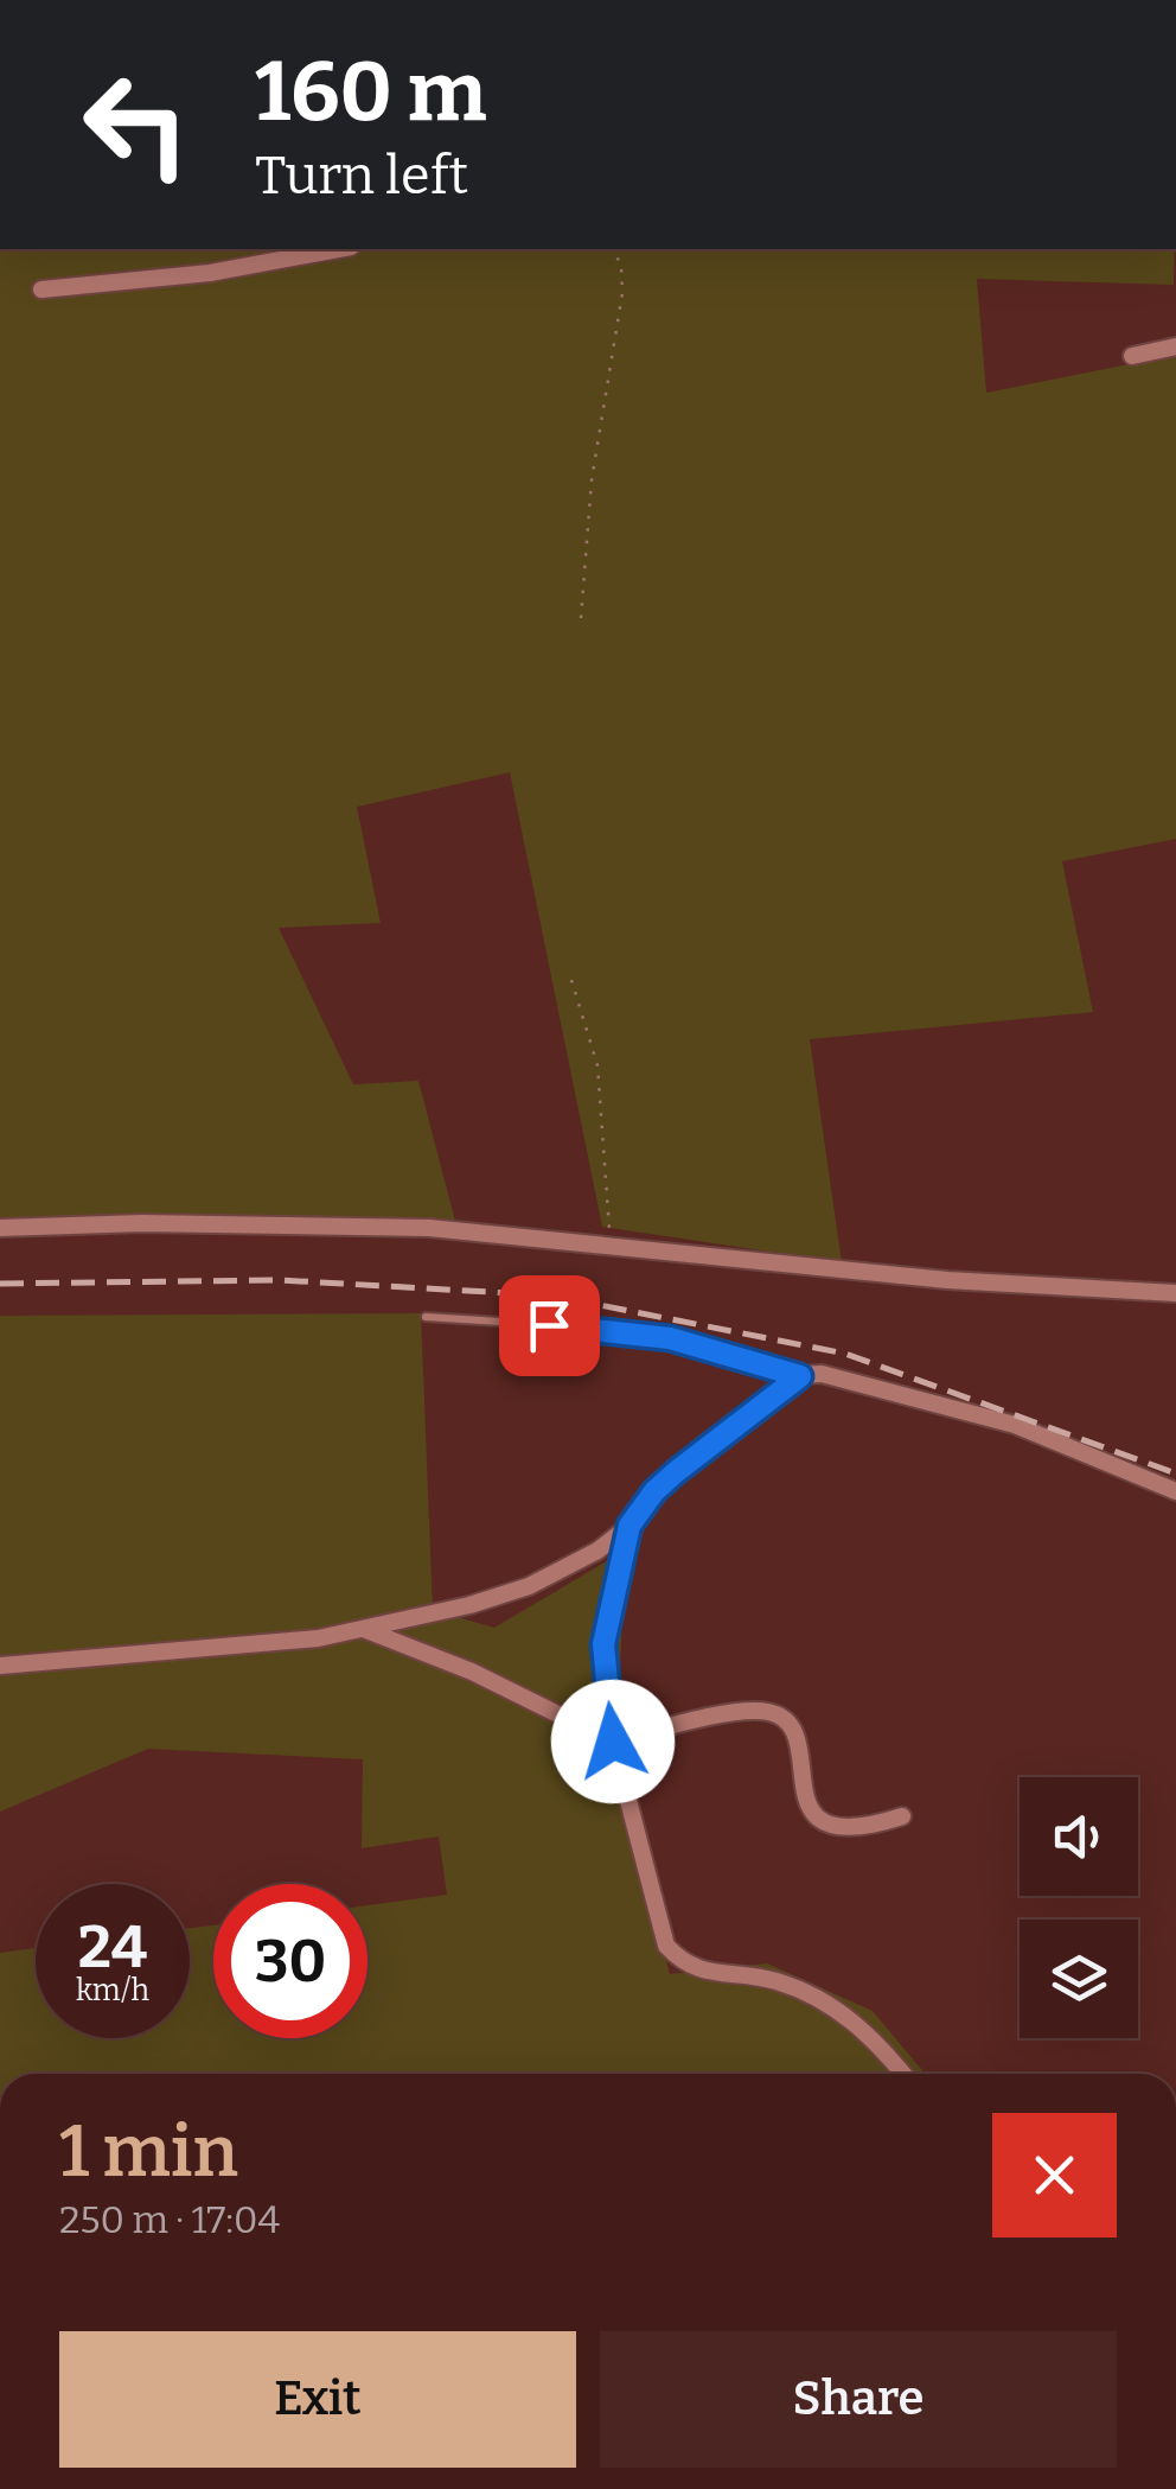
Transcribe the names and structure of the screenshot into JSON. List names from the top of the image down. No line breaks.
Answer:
{"page":{"turn":["160 m","Turn left"],"speed":"24 km/h","limit":"30","heading":["1 min","250 m · 17:04"],"buttons":["Exit","Share"]}}
